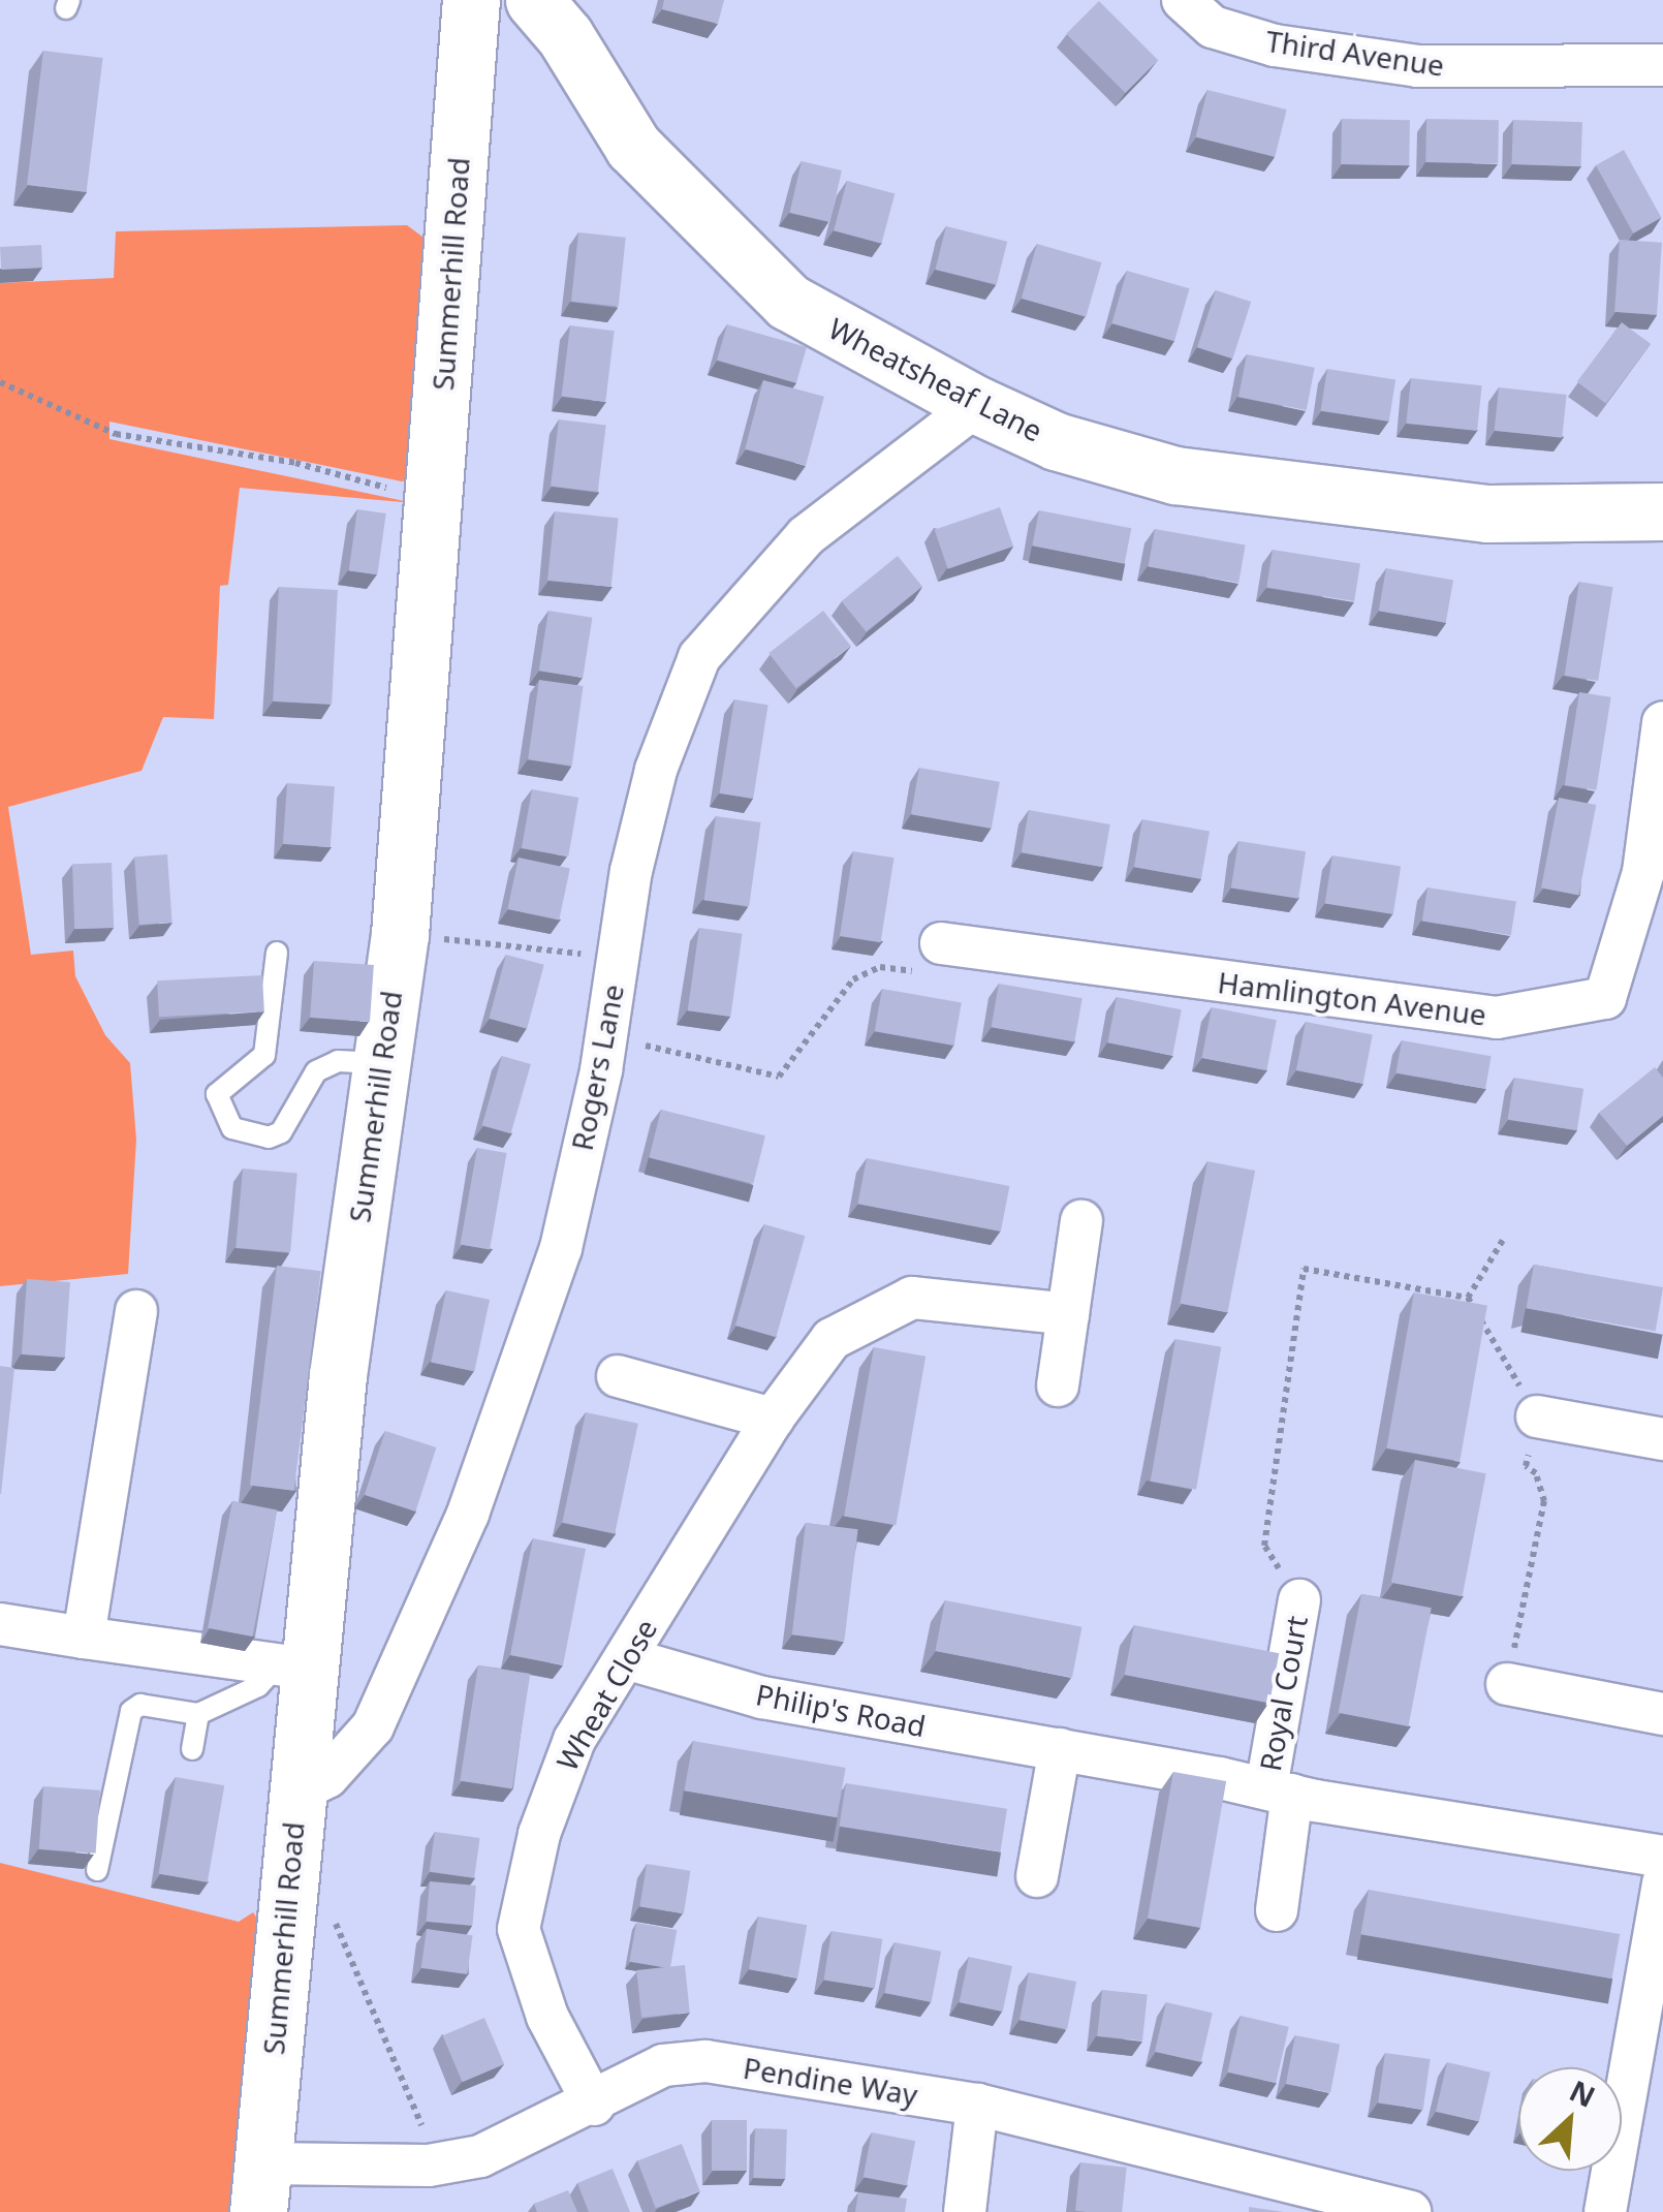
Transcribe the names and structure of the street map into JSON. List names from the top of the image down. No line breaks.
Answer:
{"streets":{"street":["Third Avenue","Summerhill Road","Wheatsheaf Lane","Hamlington Avenue","Rogers Lane","Royal Court","Wheat Close","Philip's Road","Pendine Way"]},"crossings":[["Summerhill Road","Rogers Lane"],["Summerhill Road","Pendine Way"],["Wheatsheaf Lane","Rogers Lane"],["Royal Court","Philip's Road"],["Wheat Close","Philip's Road"],["Wheat Close","Pendine Way"]],"north":"top right"}
